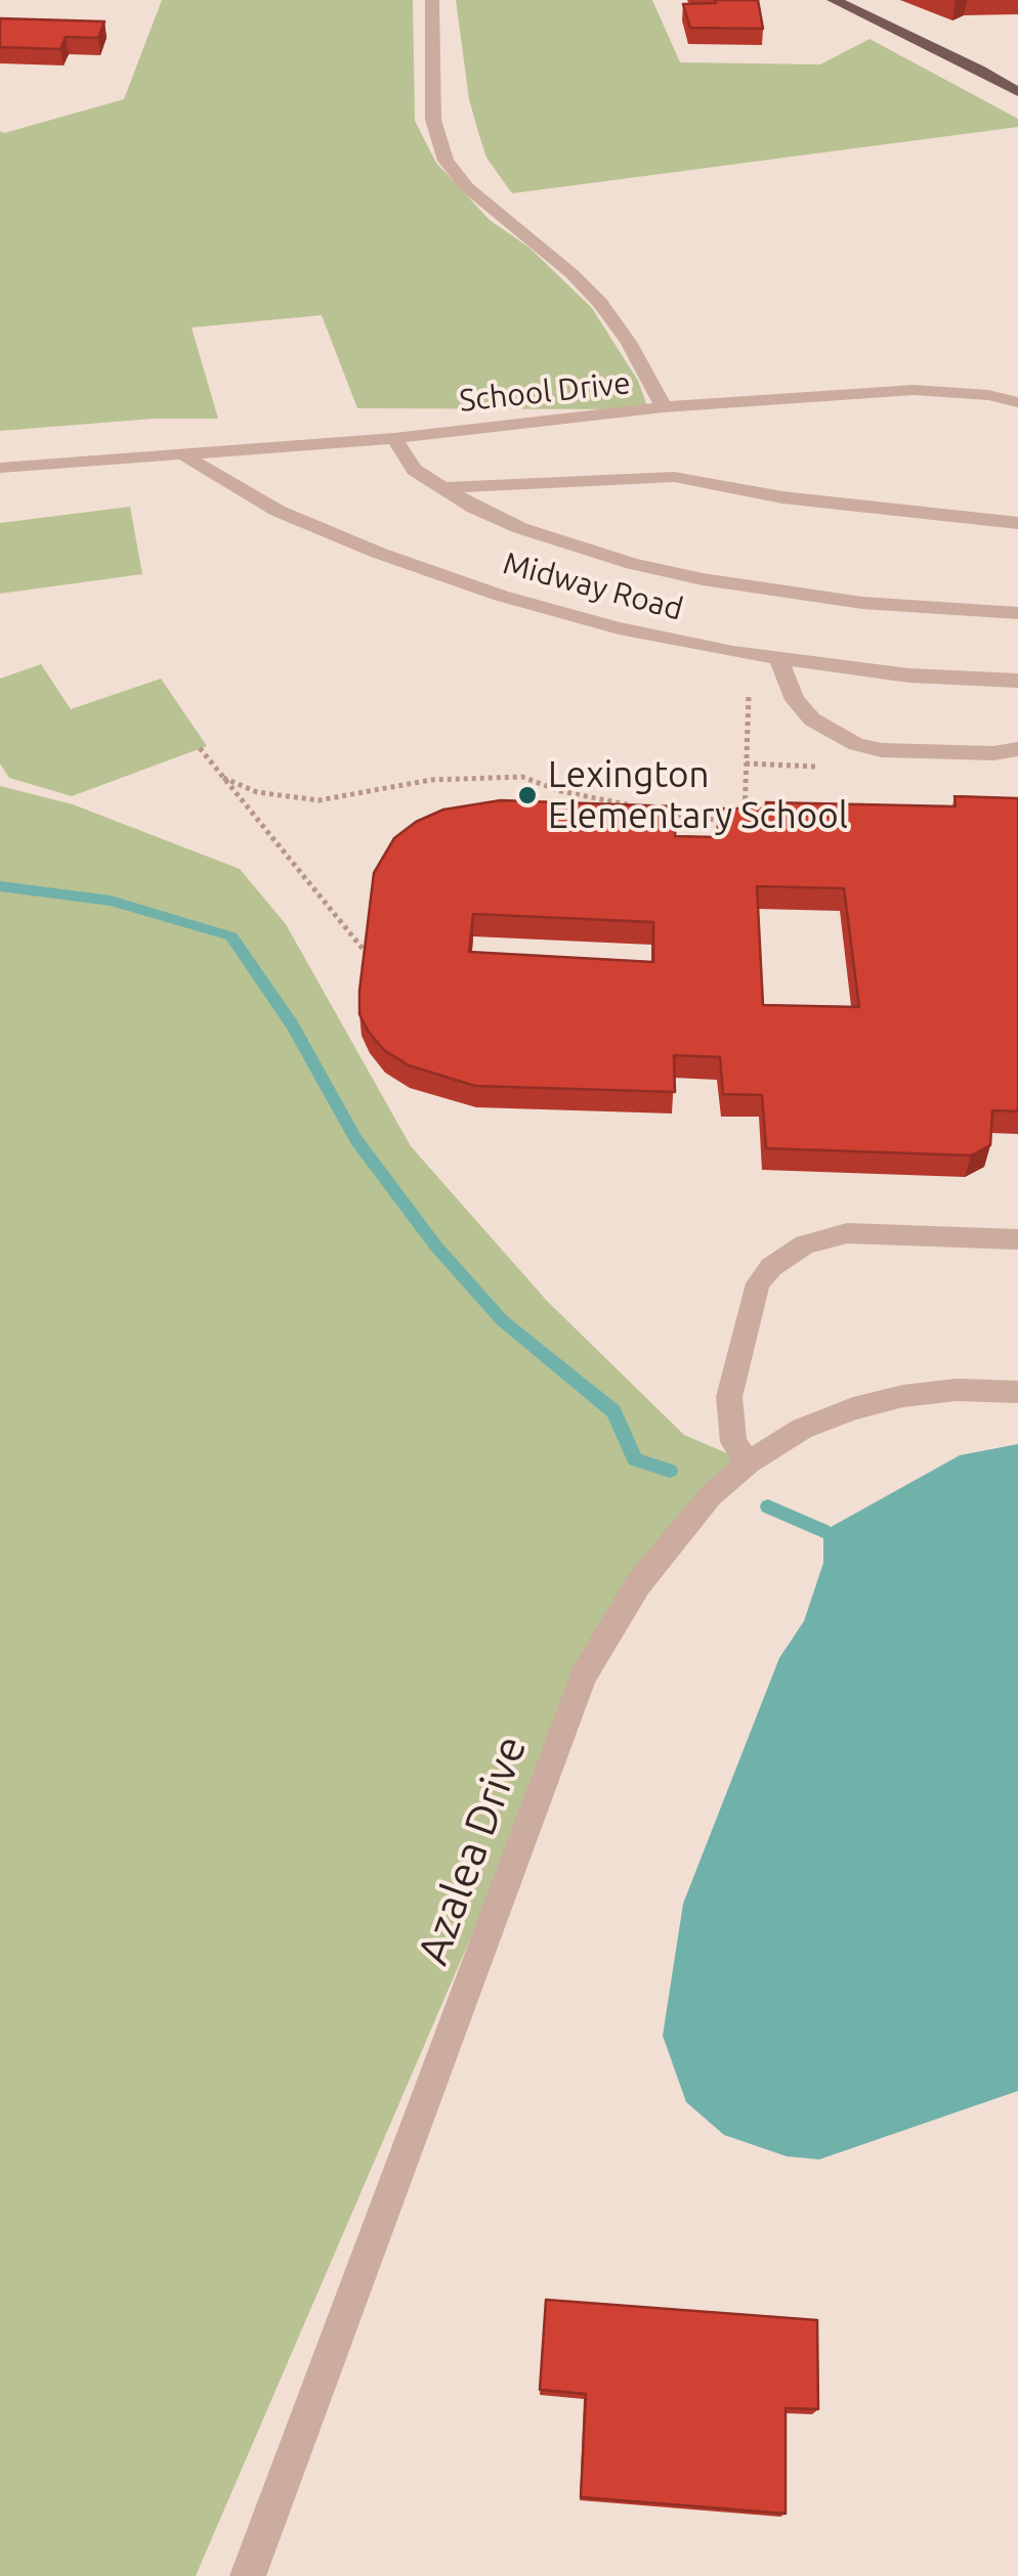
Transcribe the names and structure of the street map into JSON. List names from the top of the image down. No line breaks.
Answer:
{"streets":{"street":["School Drive","Midway Road","Azalea Drive"]},"crossings":[["School Drive","Midway Road"]],"places":["Lexington Elementary School"]}
